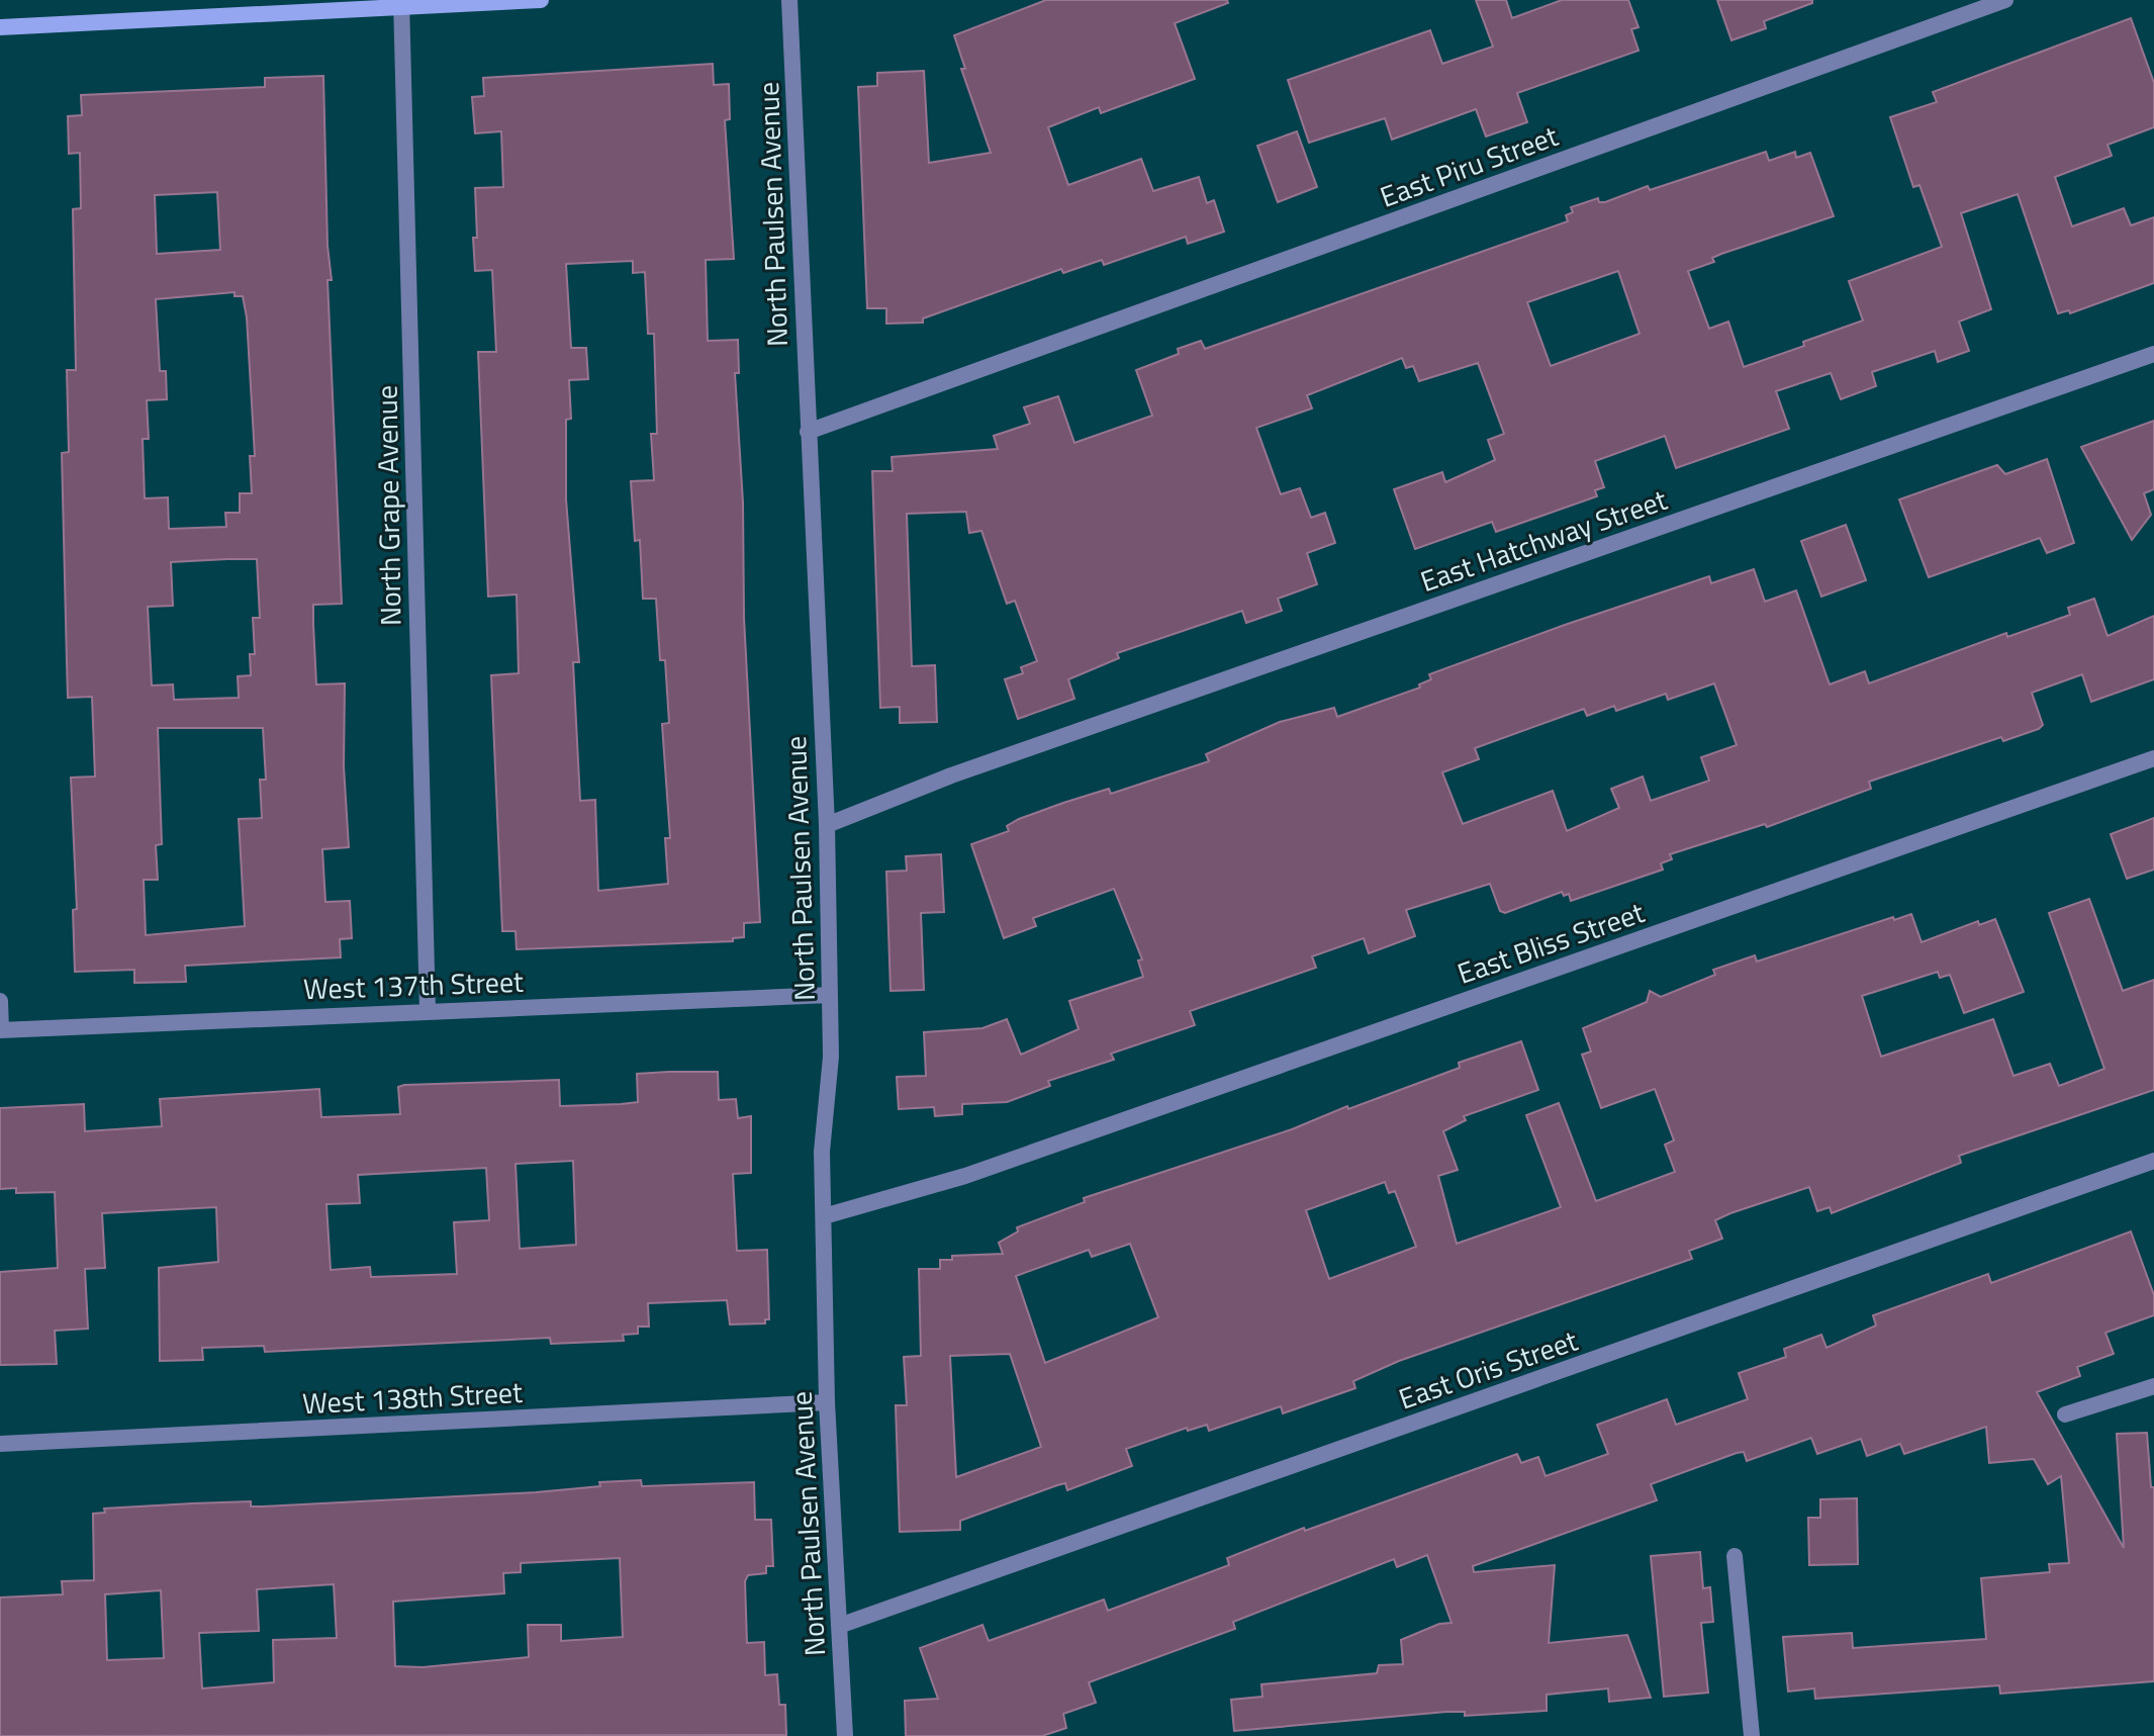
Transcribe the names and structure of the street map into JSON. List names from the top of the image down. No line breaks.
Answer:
{"streets":{"street":["East Piru Street","North Paulsen Avenue","North Grape Avenue","East Hatchway Street","East Bliss Street","West 137th Street","East Oris Street","West 138th Street"]},"crossings":[["East Piru Street","North Paulsen Avenue"],["North Paulsen Avenue","East Hatchway Street"],["North Paulsen Avenue","East Bliss Street"],["North Paulsen Avenue","West 137th Street"],["North Paulsen Avenue","East Oris Street"],["North Paulsen Avenue","West 138th Street"],["North Grape Avenue","West 137th Street"]]}
